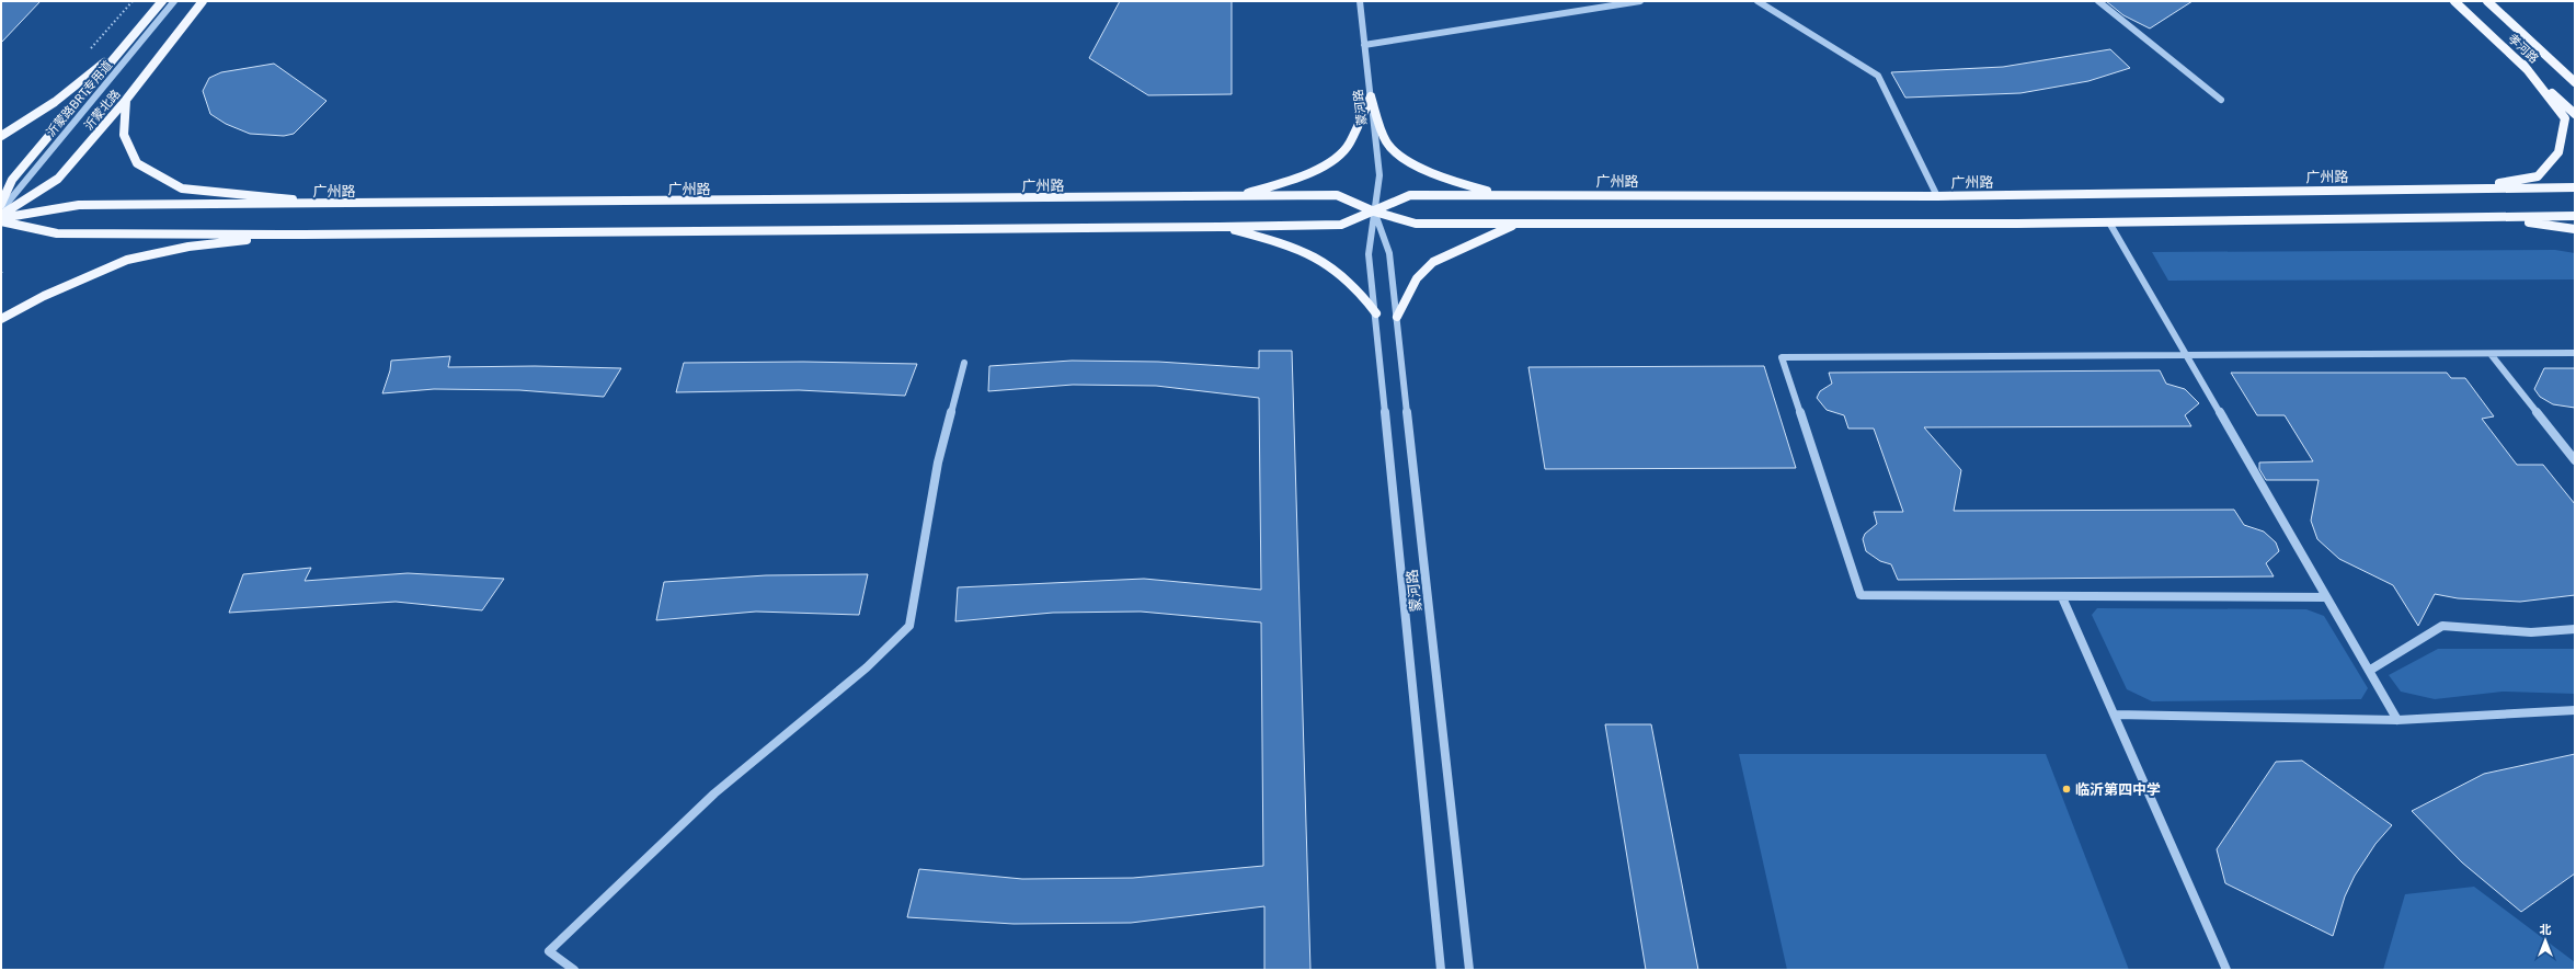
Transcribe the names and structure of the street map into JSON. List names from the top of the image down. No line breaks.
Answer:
{"streets":{"main road":["孝河路","沂蒙北路","广州路"],"street":["沂蒙路BRT专用道","蒙河路"]},"crossings":[["蒙河路","广州路"],["沂蒙北路","广州路"]],"places":["临沂第四中学"],"north":"top"}
